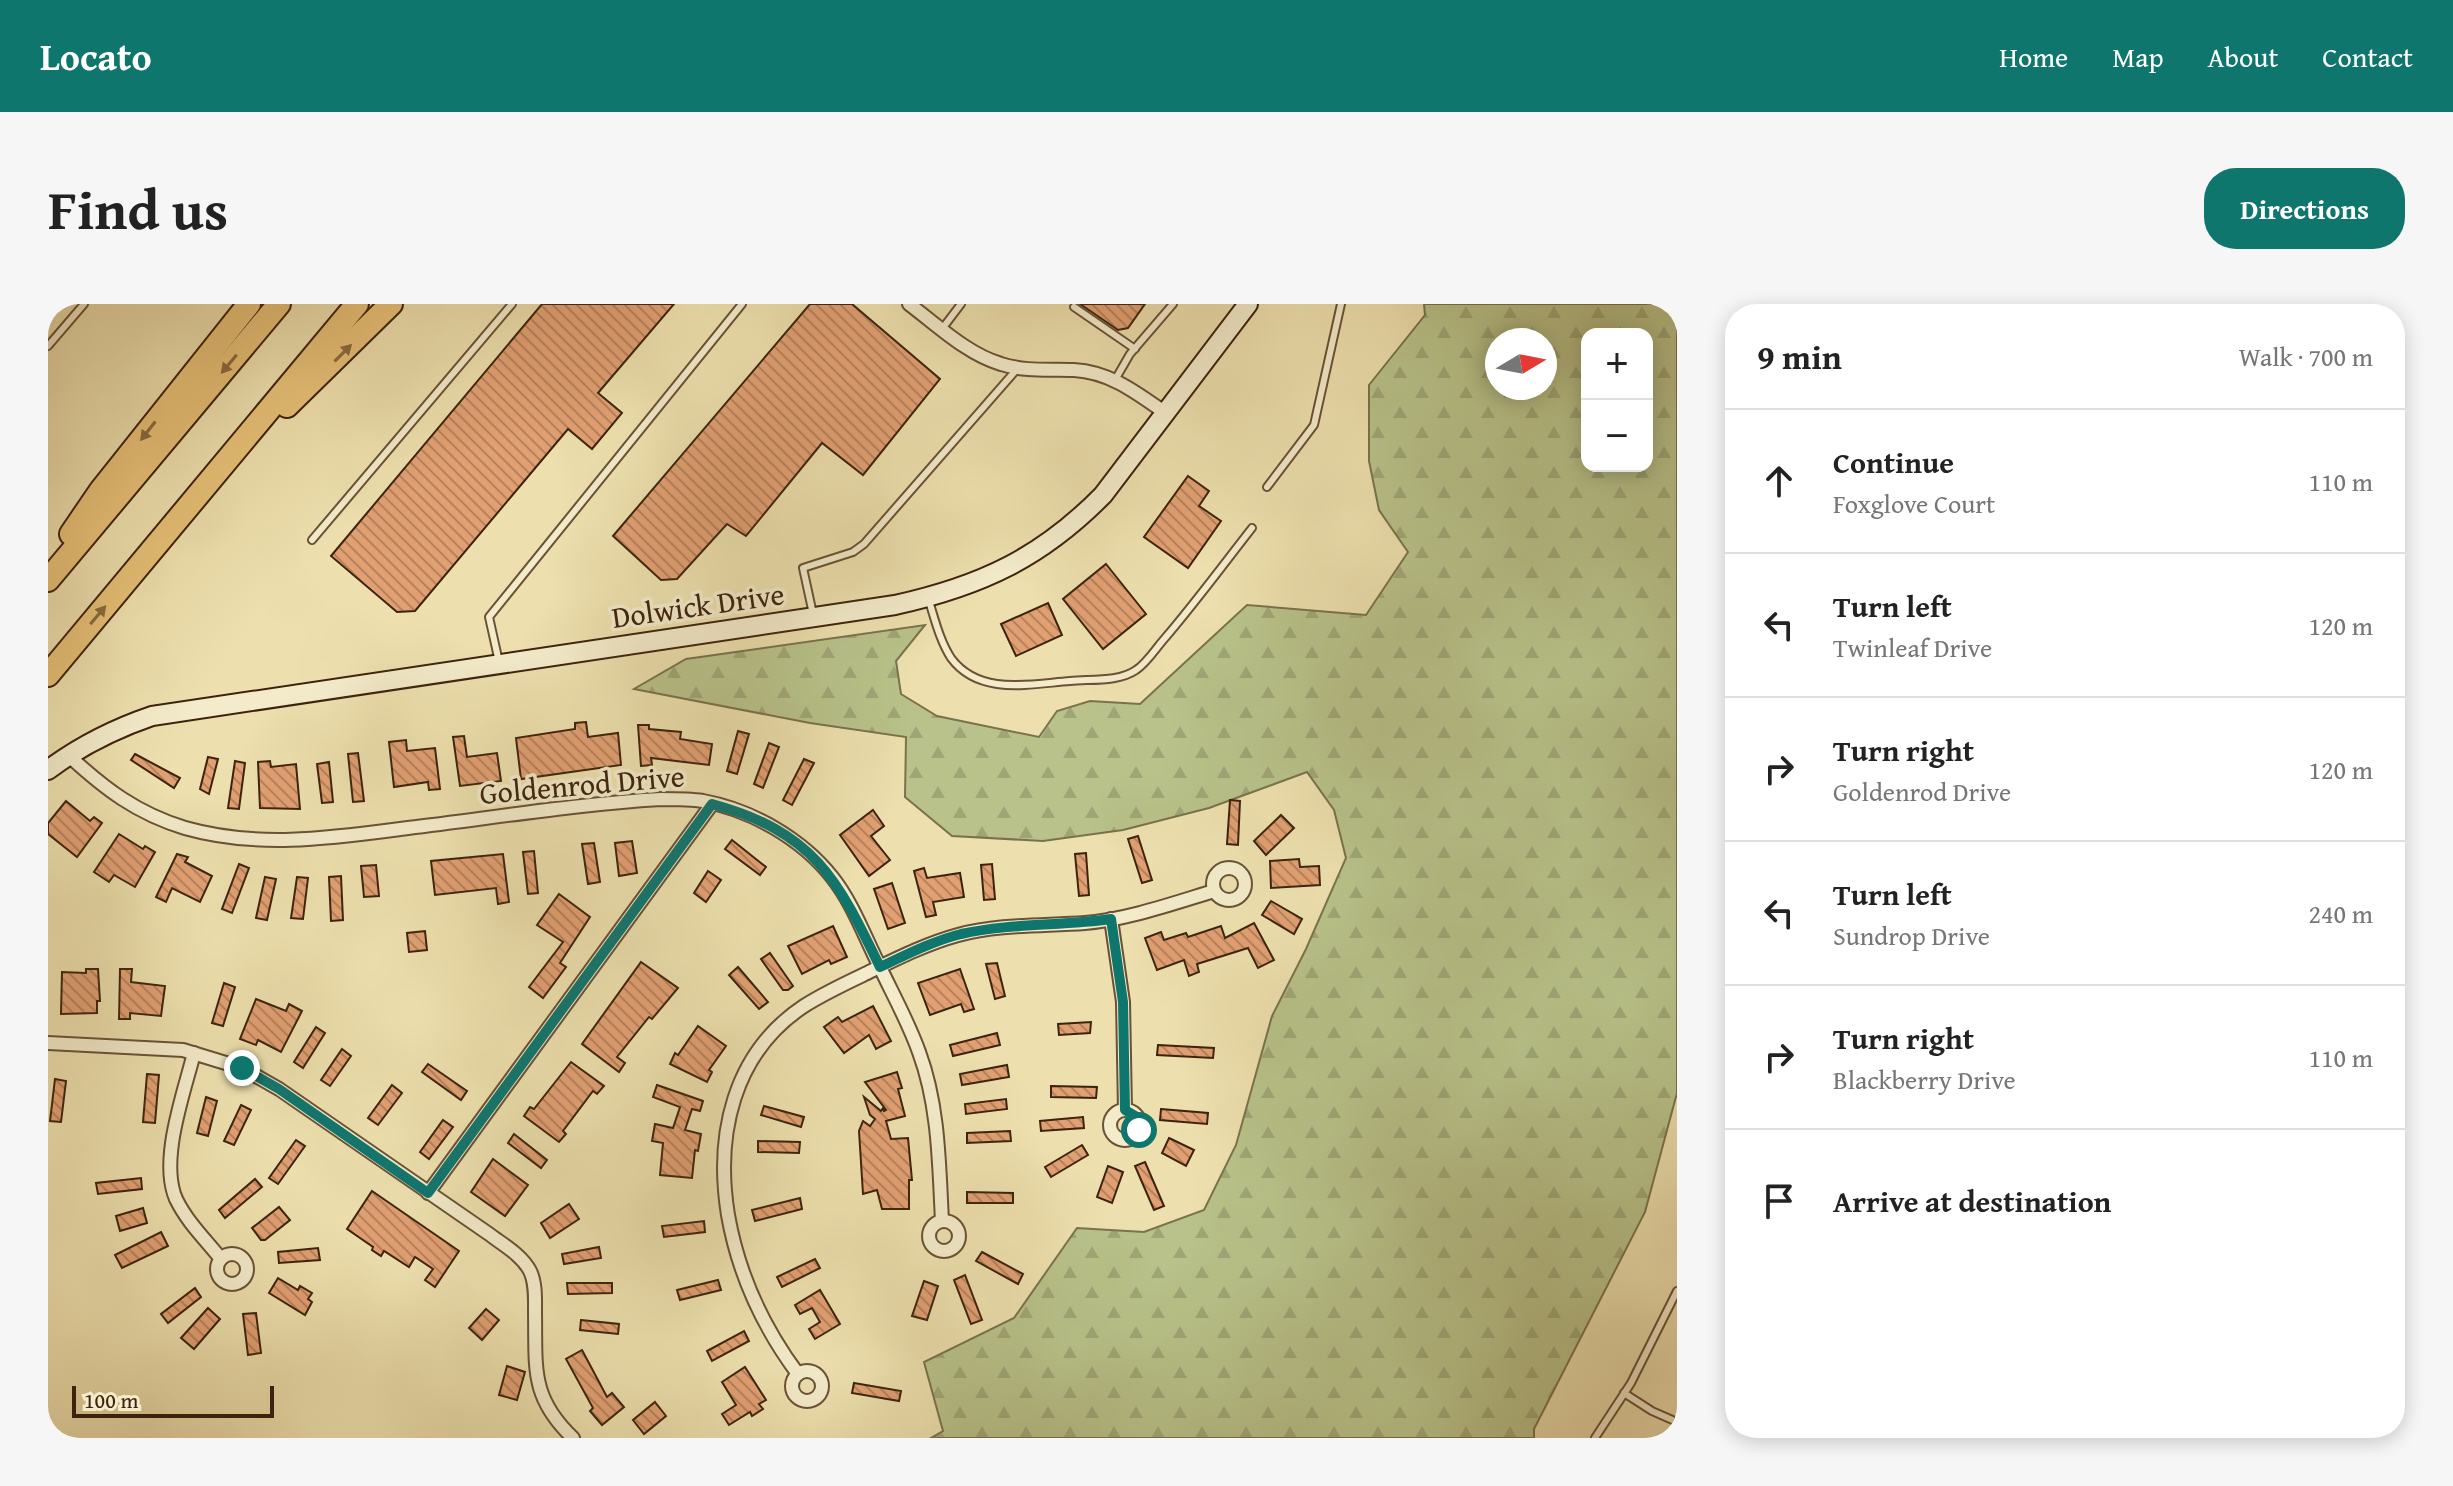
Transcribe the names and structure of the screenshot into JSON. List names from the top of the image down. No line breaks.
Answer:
{"streets":{"main road":["Dolwick Drive"],"street":["Goldenrod Drive"]},"crossings":[["Dolwick Drive","Goldenrod Drive"]],"scale_bar":"100 m","north":"right","page":{"header":"Locato","nav":["Home","Map","About","Contact"],"title":"Find us","buttons":"Directions","heading":["9 min","Walk · 700 m"],"map_buttons":["+","−"],"list":[["Continue","Foxglove Court","110 m"],["Turn left","Twinleaf Drive","120 m"],["Turn right","Goldenrod Drive","120 m"],["Turn left","Sundrop Drive","240 m"],["Turn right","Blackberry Drive","110 m"],"Arrive at destination"],"scale":"100 m"}}
